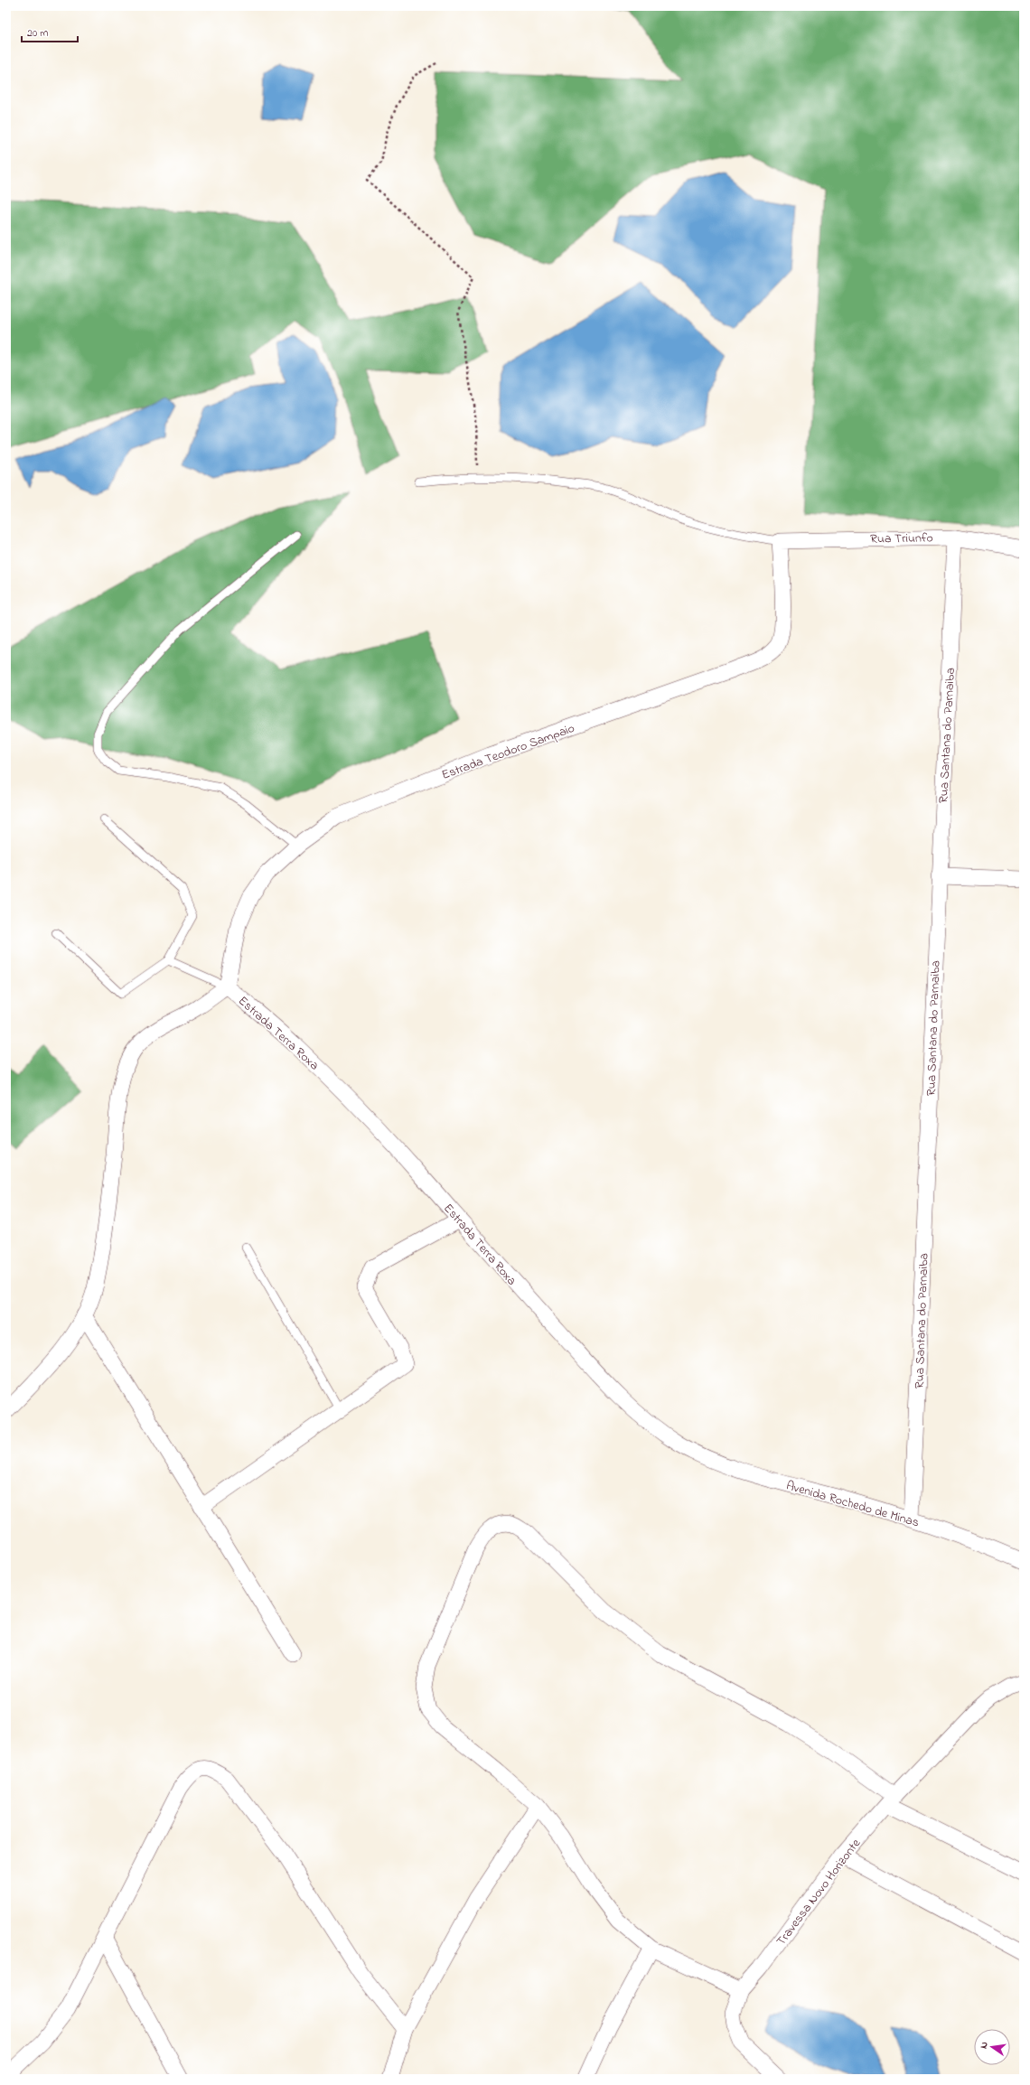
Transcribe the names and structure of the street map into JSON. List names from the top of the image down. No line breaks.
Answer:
{"streets":{"street":["Rua Triunfo","Rua Santana do Parnaiba","Estrada Teodoro Sampaio","Estrada Terra Roxa","Avenida Rochedo de Minas","Travessa Novo Horizonte"]},"crossings":[["Rua Triunfo","Rua Santana do Parnaiba"],["Rua Triunfo","Estrada Teodoro Sampaio"],["Rua Santana do Parnaiba","Avenida Rochedo de Minas"],["Estrada Teodoro Sampaio","Estrada Terra Roxa"],["Estrada Terra Roxa","Avenida Rochedo de Minas"]],"scale_bar":"20 m","north":"left"}
